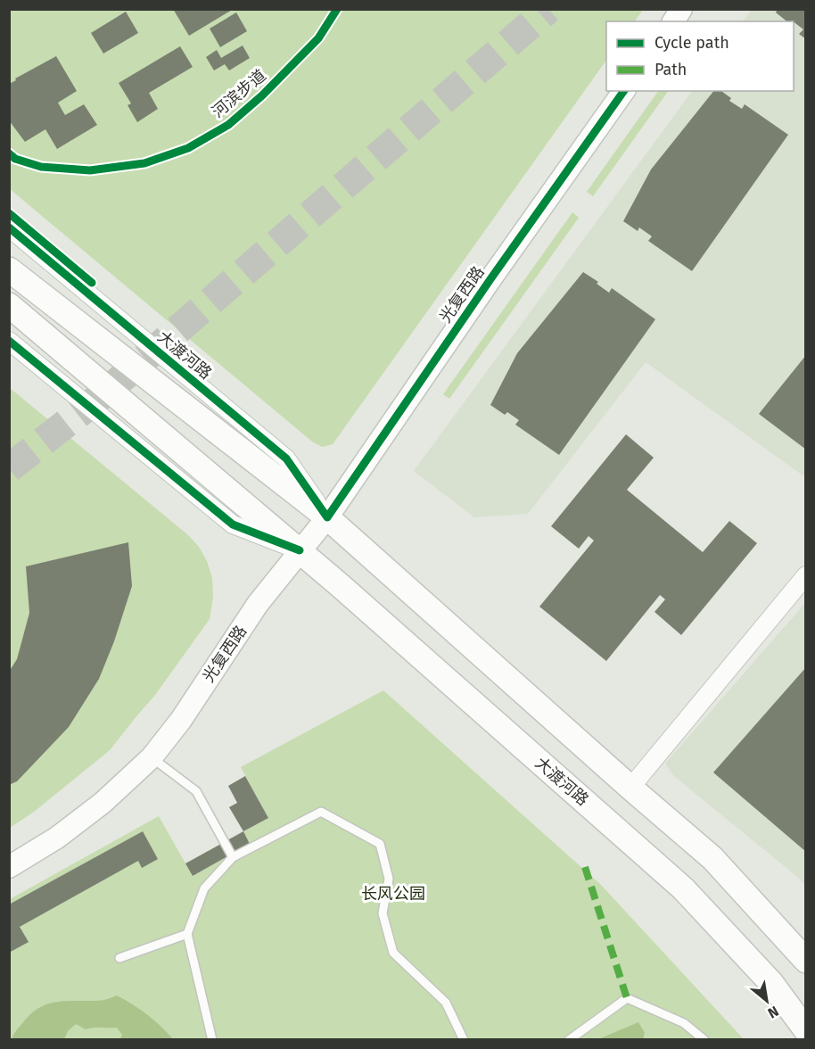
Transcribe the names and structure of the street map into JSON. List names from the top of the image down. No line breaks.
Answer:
{"streets":{"main road":["大渡河路"],"street":["光复西路"],"cycle path":["河滨步道"]},"crossings":[["光复西路","大渡河路"]],"parks":["长风公园"],"legend":["Cycle path","Path"],"north":"bottom right"}
